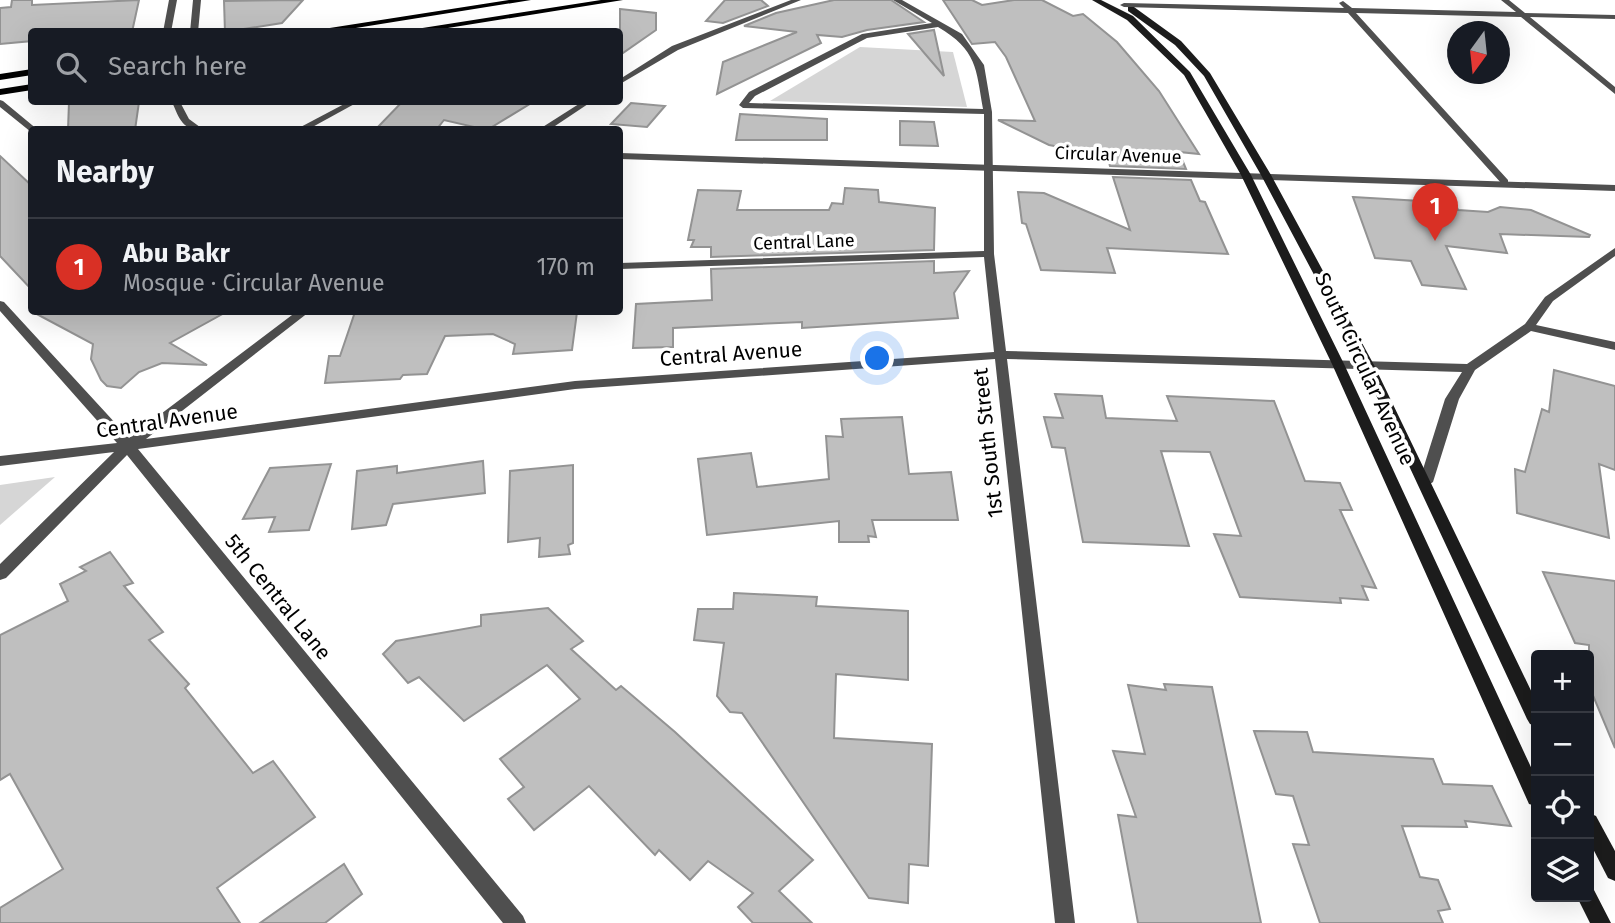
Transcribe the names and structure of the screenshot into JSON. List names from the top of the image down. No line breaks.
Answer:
{"streets":{"main road":["South Circular Avenue"],"street":["Circular Avenue","Central Lane","Central Avenue","1st South Street","5th Central Lane"]},"crossings":[["Circular Avenue","South Circular Avenue"],["Circular Avenue","1st South Street"],["Central Lane","1st South Street"],["Central Avenue","South Circular Avenue"],["Central Avenue","1st South Street"],["Central Avenue","5th Central Lane"]],"north":"bottom","page":{"search":"Search here","heading":"Nearby","pins":"1","list":[{"mark":"1","name":"Abu Bakr","note":"Mosque · Circular Avenue","value":"170 m"}],"map_buttons":["+","−"]}}
